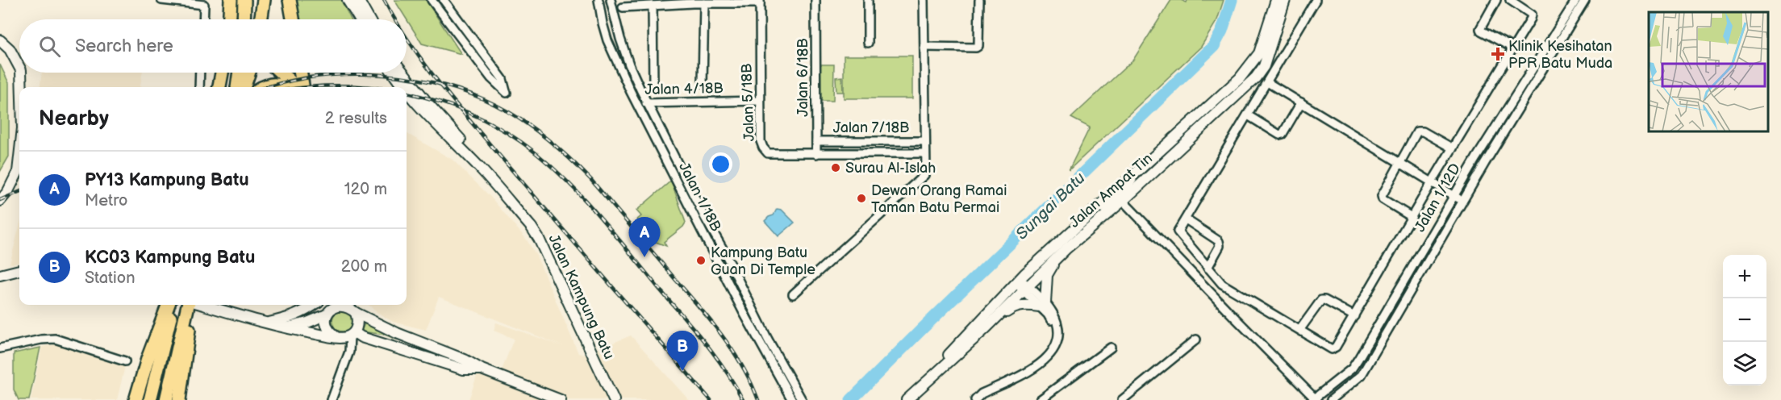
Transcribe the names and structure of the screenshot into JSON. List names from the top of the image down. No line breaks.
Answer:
{"streets":{"street":["Jalan 6/18B","Jalan 4/18B","Jalan 5/18B","Jalan 7/18B","Jalan Ampat Tin","Jalan 1/18B","Jalan 1/12D","Jalan Kampung Batu"]},"crossings":[["Jalan 6/18B","Jalan 5/18B"],["Jalan 6/18B","Jalan 7/18B"],["Jalan 4/18B","Jalan 5/18B"],["Jalan 4/18B","Jalan 1/18B"],["Jalan 5/18B","Jalan 7/18B"]],"water":["Sungai Batu"],"places":{"health":["Klinik Kesihatan PPR Batu Muda"],"other":["Surau Al-Islah","Dewan Orang Ramai Taman Batu Permai","Kampung Batu Guan Di Temple"]},"page":{"search":"Search here","heading":["Nearby","2 results"],"list":[{"mark":"A","name":"PY13 Kampung Batu","note":"Metro","value":"120 m"},{"mark":"B","name":"KC03 Kampung Batu","note":"Station","value":"200 m"}],"pins":["A","B"],"map_buttons":["+","−"]}}
